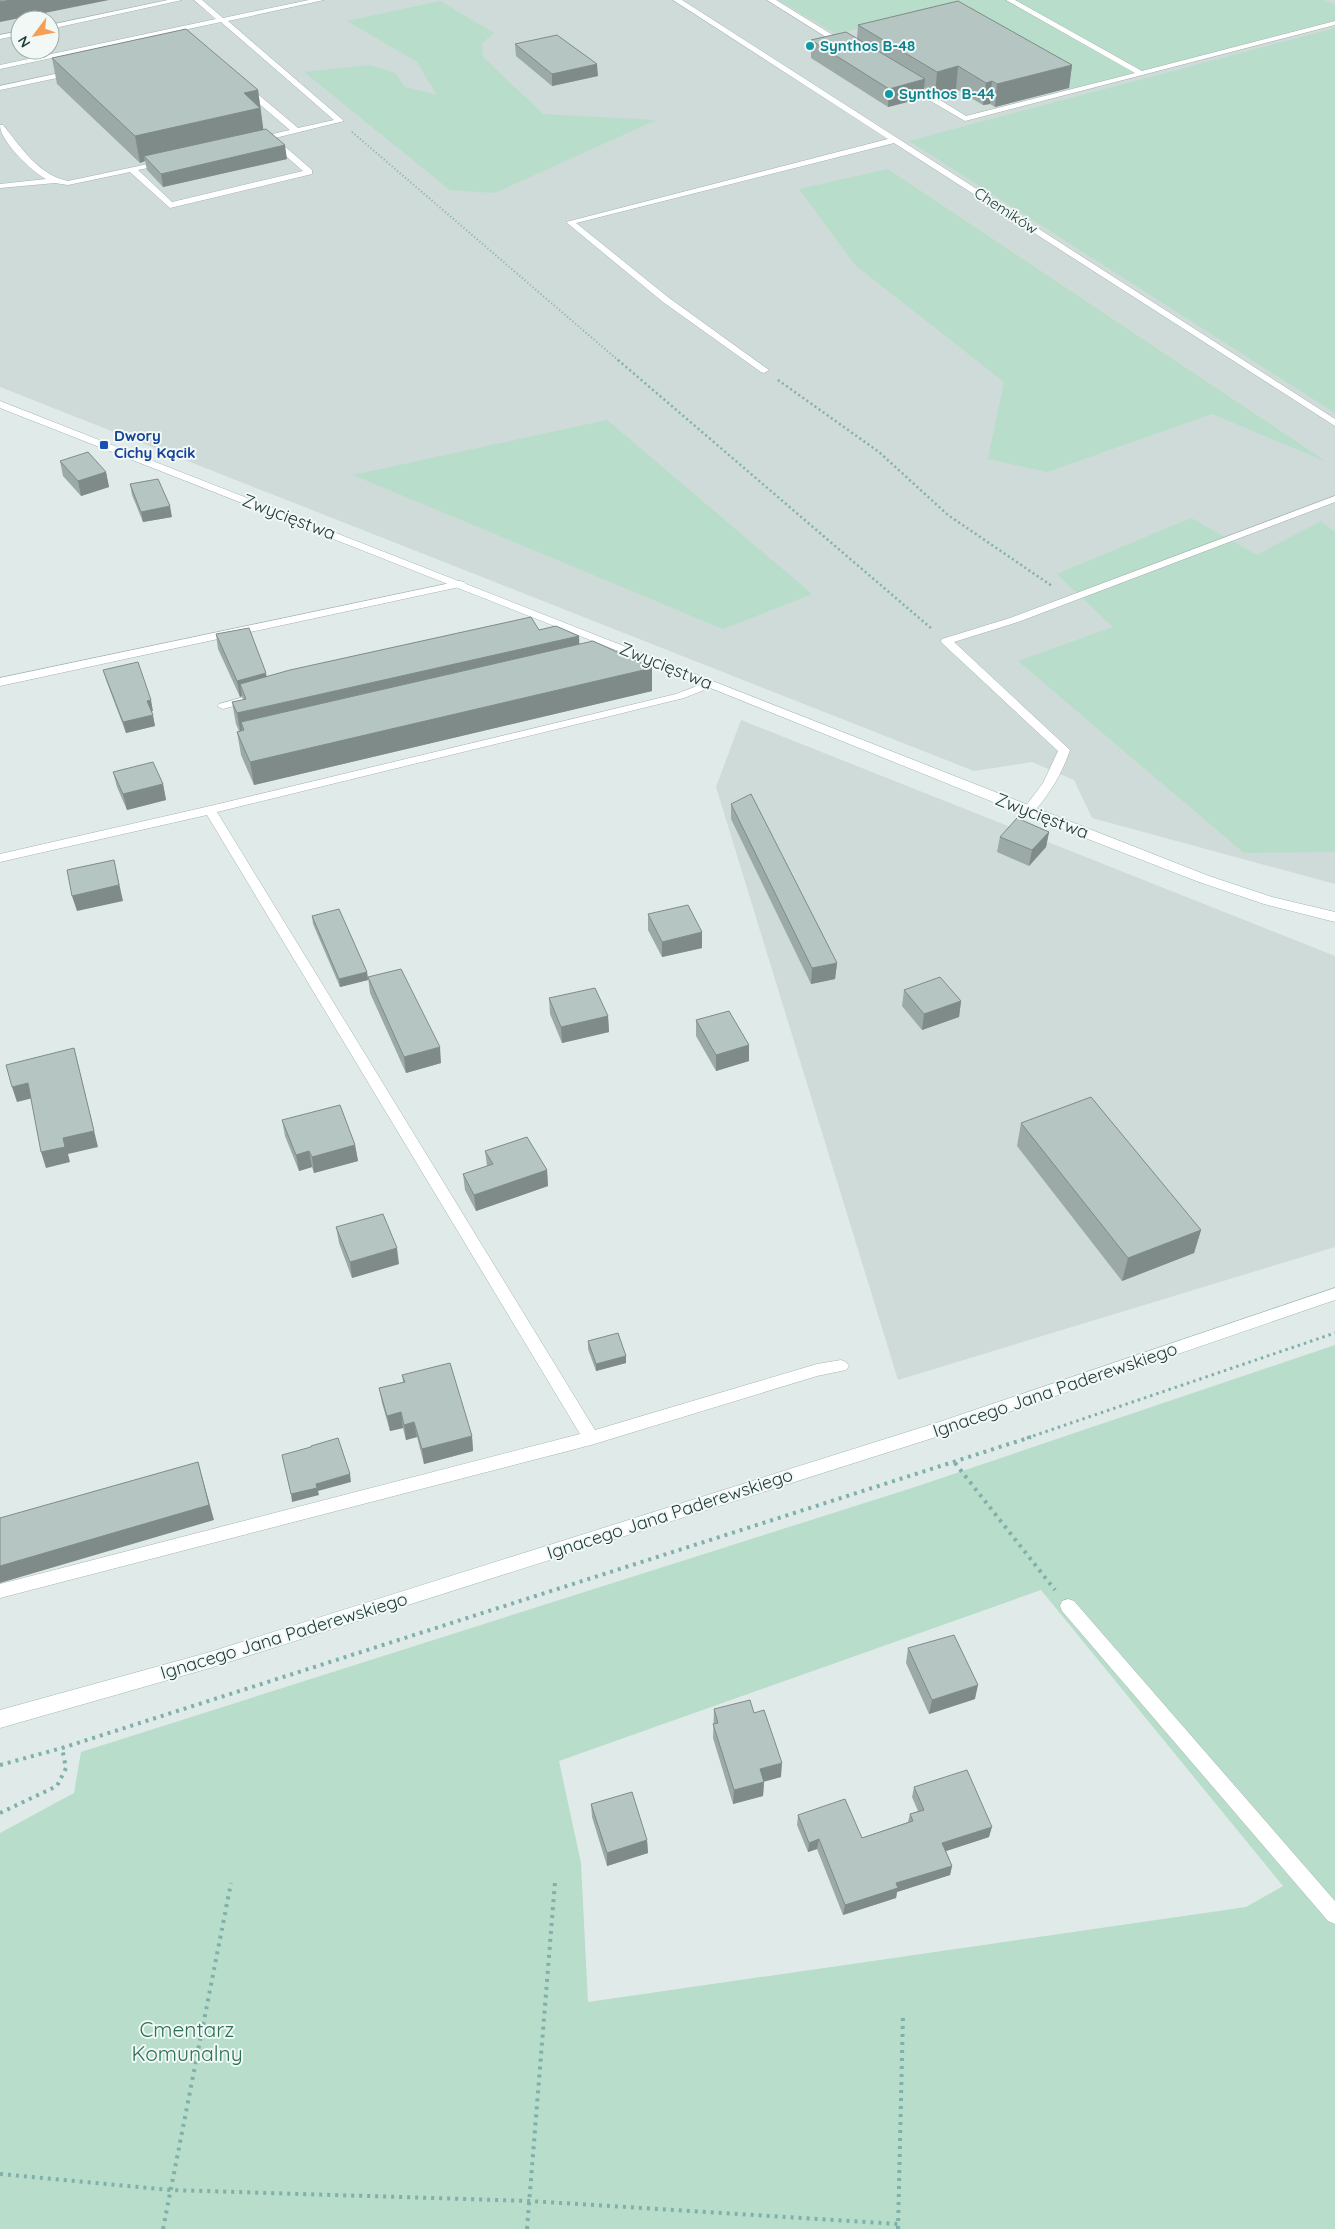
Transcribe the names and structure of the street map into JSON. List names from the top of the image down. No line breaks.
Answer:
{"streets":{"street":["Zwycięstwa","Ignacego Jana Paderewskiego"],"lane":["Chemików"]},"parks":["Cmentarz Komunalny"],"places":{"other":["Synthos B-48","Synthos B-44"],"transit":["Dwory Cichy Kącik"]},"north":"bottom left"}
